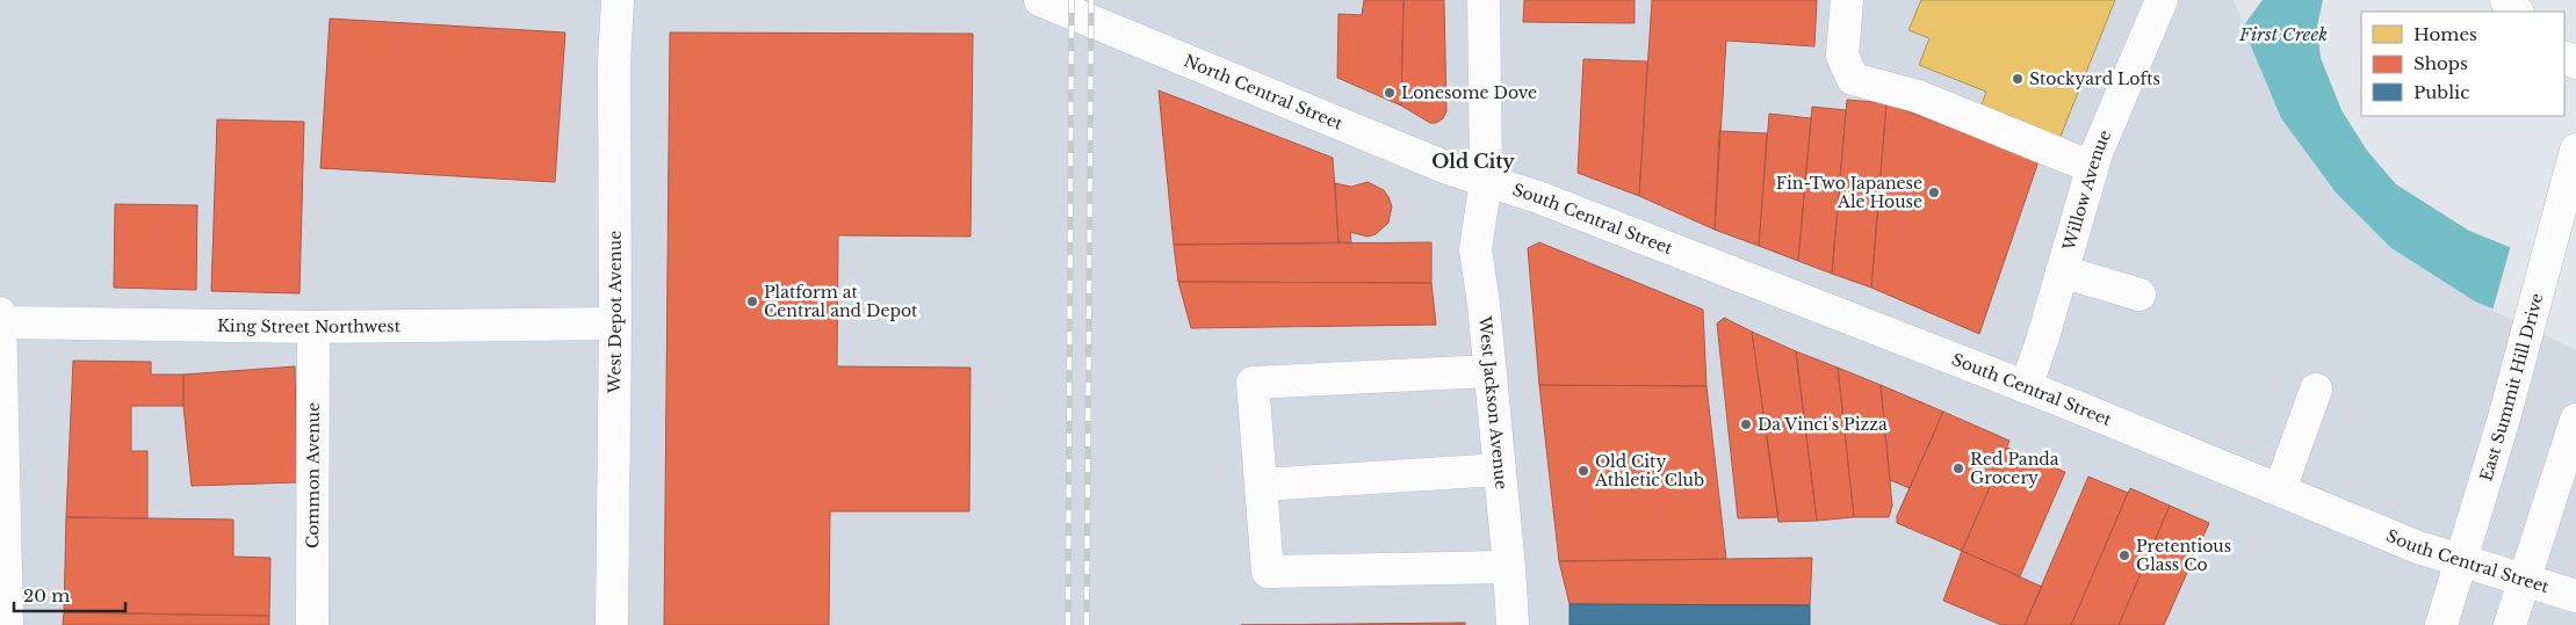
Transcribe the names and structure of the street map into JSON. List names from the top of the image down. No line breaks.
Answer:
{"streets":{"main road":["North Central Street","Willow Avenue","South Central Street","West Depot Avenue","King Street Northwest","East Summit Hill Drive","West Jackson Avenue","Common Avenue"]},"crossings":[["North Central Street","South Central Street"],["North Central Street","West Jackson Avenue"],["Willow Avenue","South Central Street"],["South Central Street","East Summit Hill Drive"],["South Central Street","West Jackson Avenue"],["West Depot Avenue","King Street Northwest"],["King Street Northwest","Common Avenue"]],"districts":["Old City"],"water":["First Creek"],"places":["Stockyard Lofts","Lonesome Dove","Fin-Two Japanese Ale House","Platform at Central and Depot","Da Vinci's Pizza","Red Panda Grocery","Old City Athletic Club","Pretentious Glass Co"],"legend":["Homes","Shops","Public"],"scale_bar":"20 m"}
